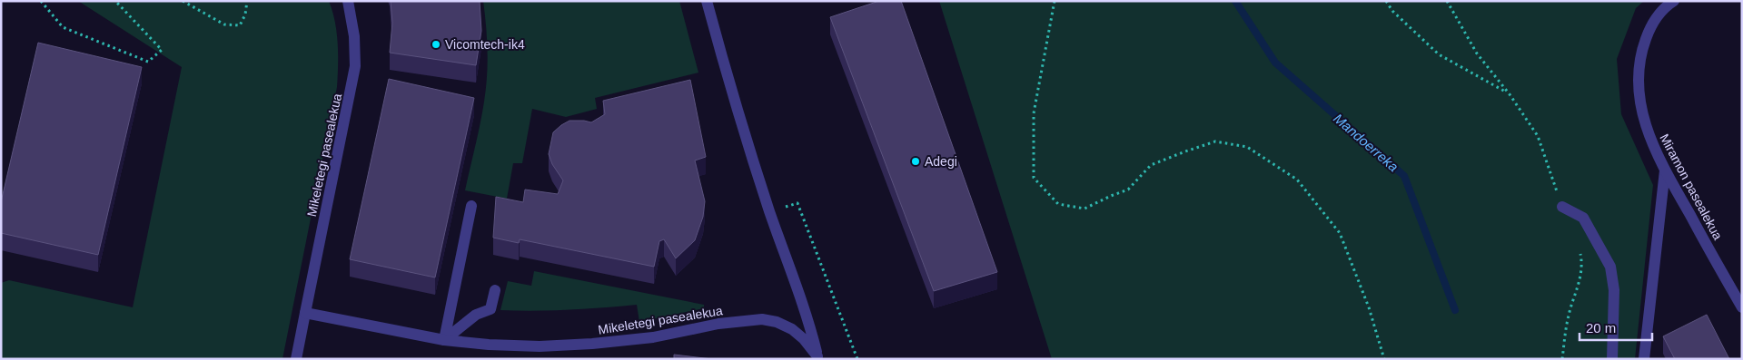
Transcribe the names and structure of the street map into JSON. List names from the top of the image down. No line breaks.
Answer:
{"streets":{"street":["Mikeletegi pasealekua","Miramon pasealekua"]},"water":["Mandoerreka"],"places":["Vicomtech-ik4","Adegi"],"scale_bar":"20 m"}
